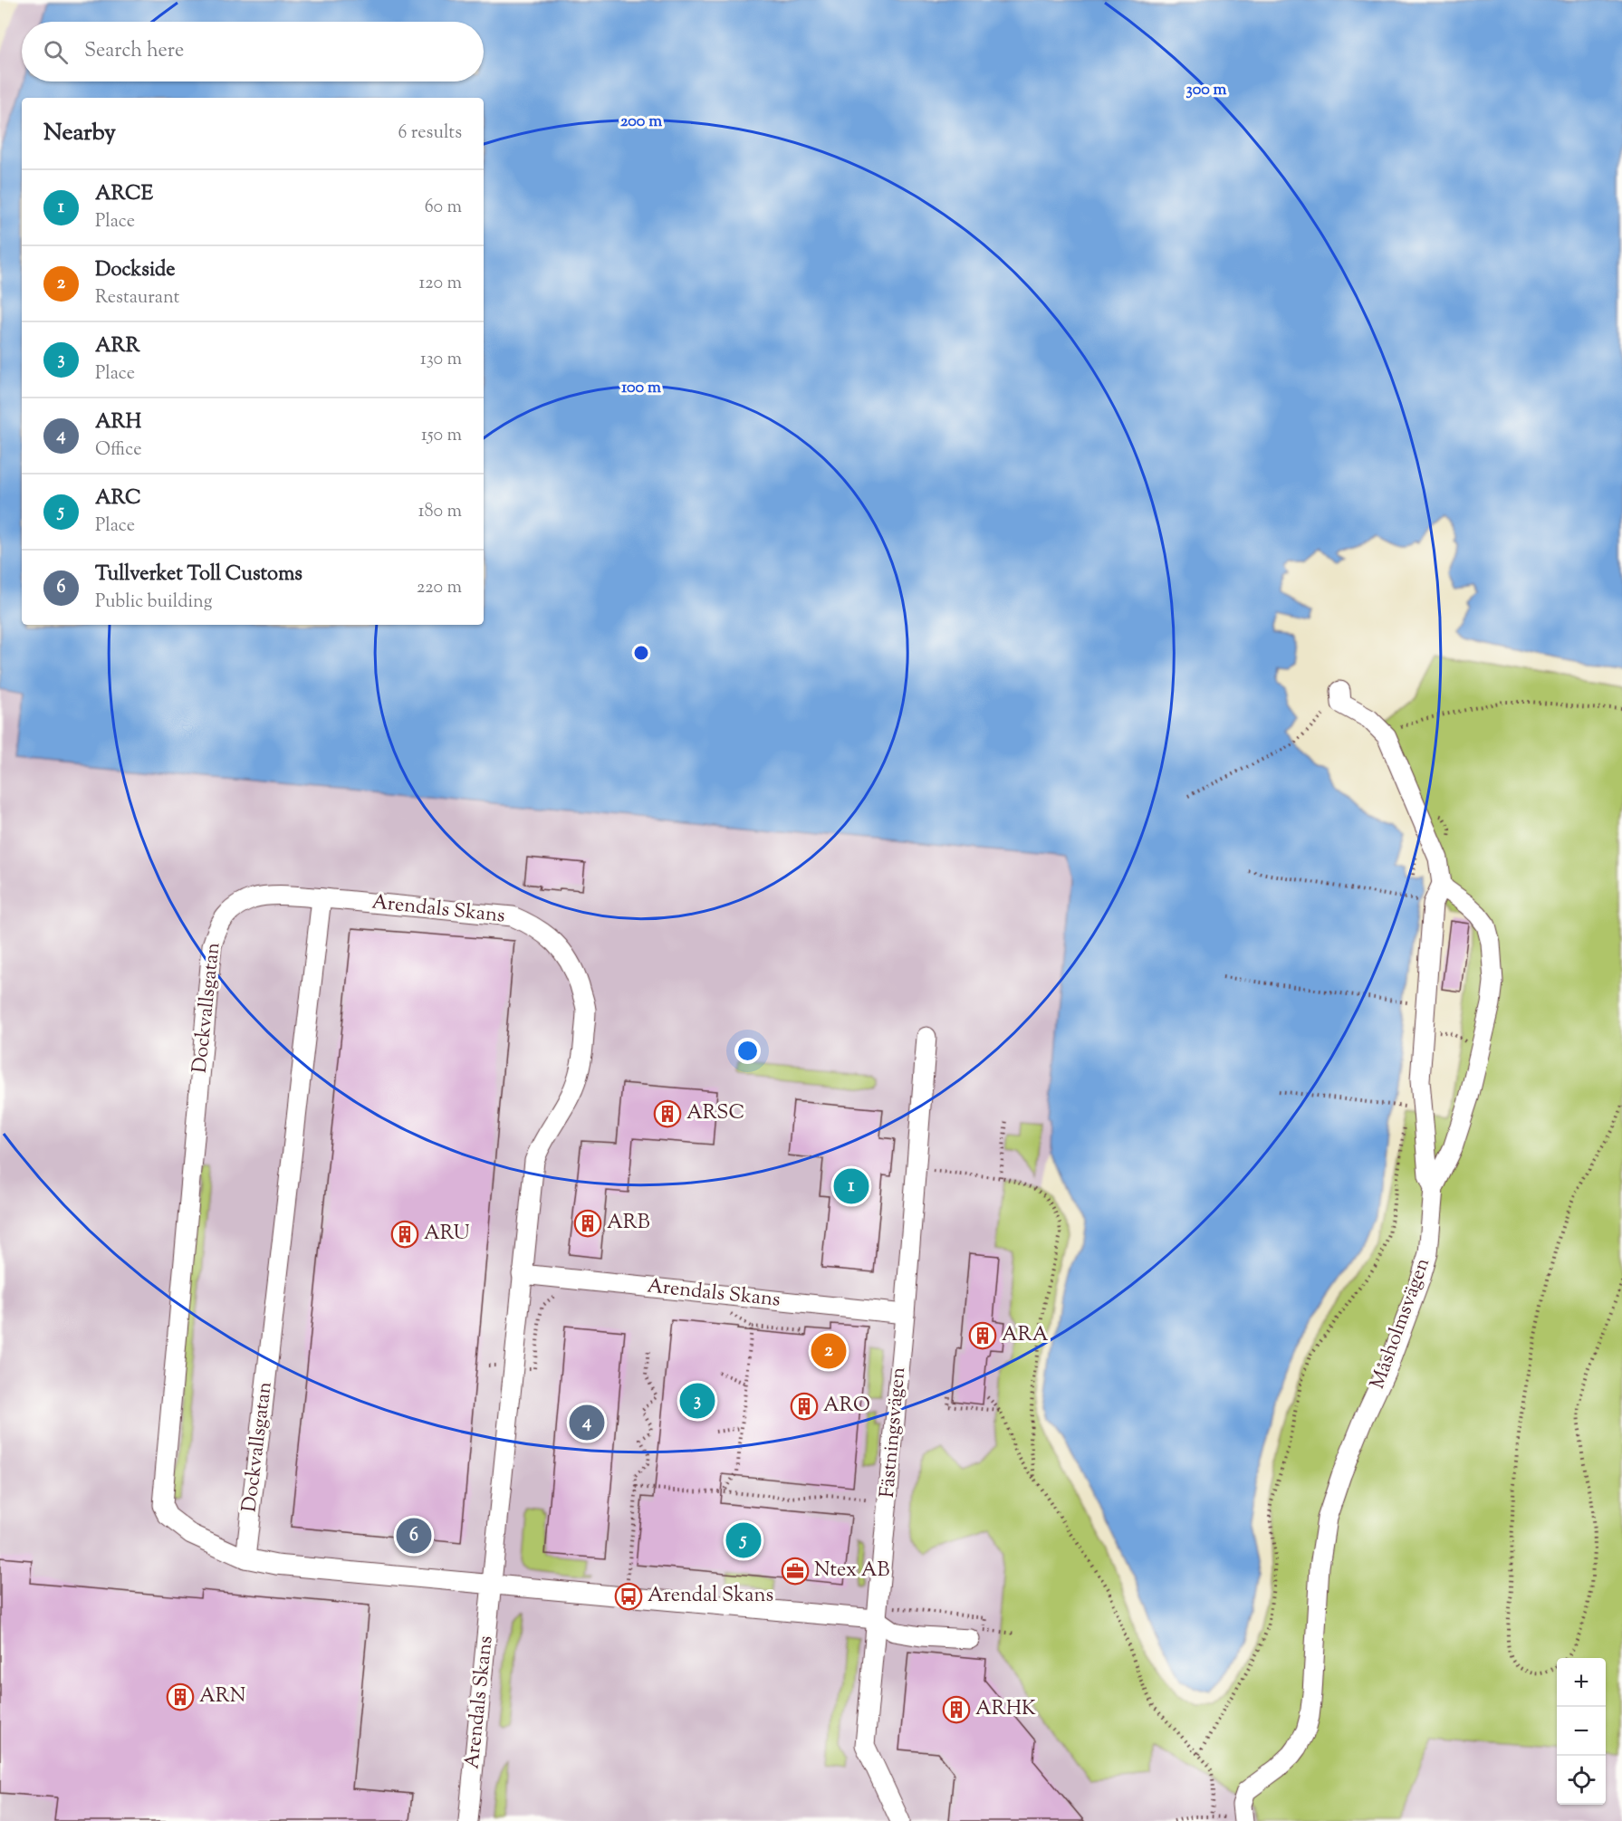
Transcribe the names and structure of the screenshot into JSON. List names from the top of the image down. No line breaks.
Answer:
{"streets":{"street":["Arendals Skans","Dockvallsgatan","Måsholmsvägen","Fästningsvägen"]},"crossings":[["Arendals Skans","Dockvallsgatan"],["Arendals Skans","Fästningsvägen"]],"places":{"building":["ARSC","ARB","ARU","ARA","ARO","ARN","ARHK"],"office":["Ntex AB"],"bus stop":["Arendal Skans"]},"page":{"search":"Search here","heading":["Nearby","6 results"],"list":[{"mark":"1","name":"ARCE","note":"Place","value":"60 m"},{"mark":"2","name":"Dockside","note":"Restaurant","value":"120 m"},{"mark":"3","name":"ARR","note":"Place","value":"130 m"},{"mark":"4","name":"ARH","note":"Office","value":"150 m"},{"mark":"5","name":"ARC","note":"Place","value":"180 m"},{"mark":"6","name":"Tullverket Toll Customs","note":"Public building","value":"220 m"}],"pins":["1","2","3","4","6","5"],"map_buttons":["+","−"]},"rings":["300 m","200 m","100 m"]}
